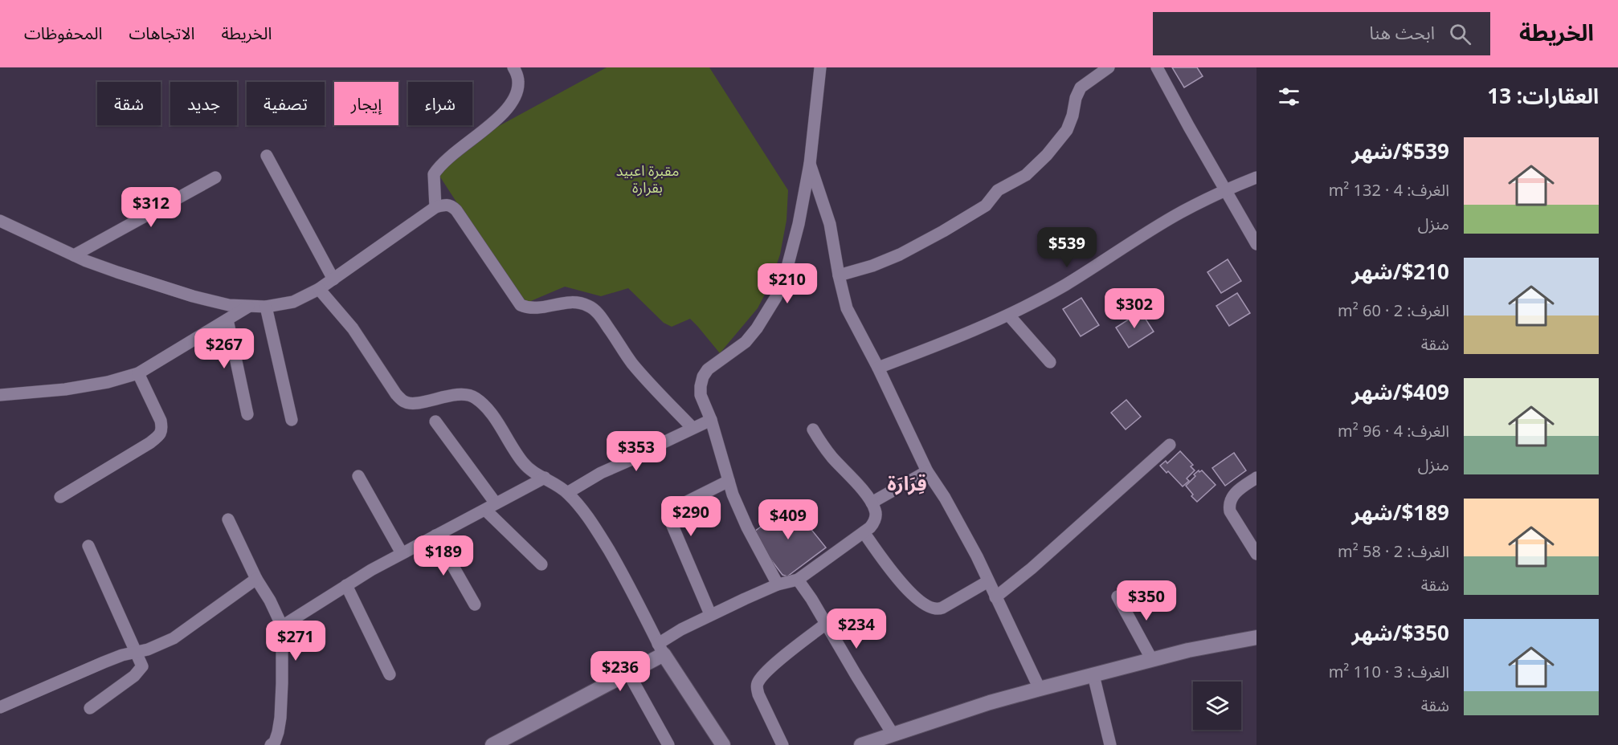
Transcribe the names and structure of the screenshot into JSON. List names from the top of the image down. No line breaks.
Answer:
{"districts":["قِرَارَة"],"parks":["مقبرة اعبيد بقرارة"],"page":{"header":"الخريطة","search":"ابحث هنا","nav":["الخريطة","الاتجاهات","المحفوظات"],"heading":"العقارات: 13","chip":["شراء","إيجار","تصفية","جديد","شقة"],"list":[{"name":"$539/شهر","note":"الغرف: 4 · 132 m² · منزل"},{"name":"$210/شهر","note":"الغرف: 2 · 60 m² · شقة"},{"name":"$409/شهر","note":"الغرف: 4 · 96 m² · منزل"},{"name":"$189/شهر","note":"الغرف: 2 · 58 m² · شقة"},{"name":"$350/شهر","note":"الغرف: 3 · 110 m² · شقة"}],"price":["$312","$539","$210","$302","$267","$353","$290","$409","$189","$350","$234","$271","$236"]}}
